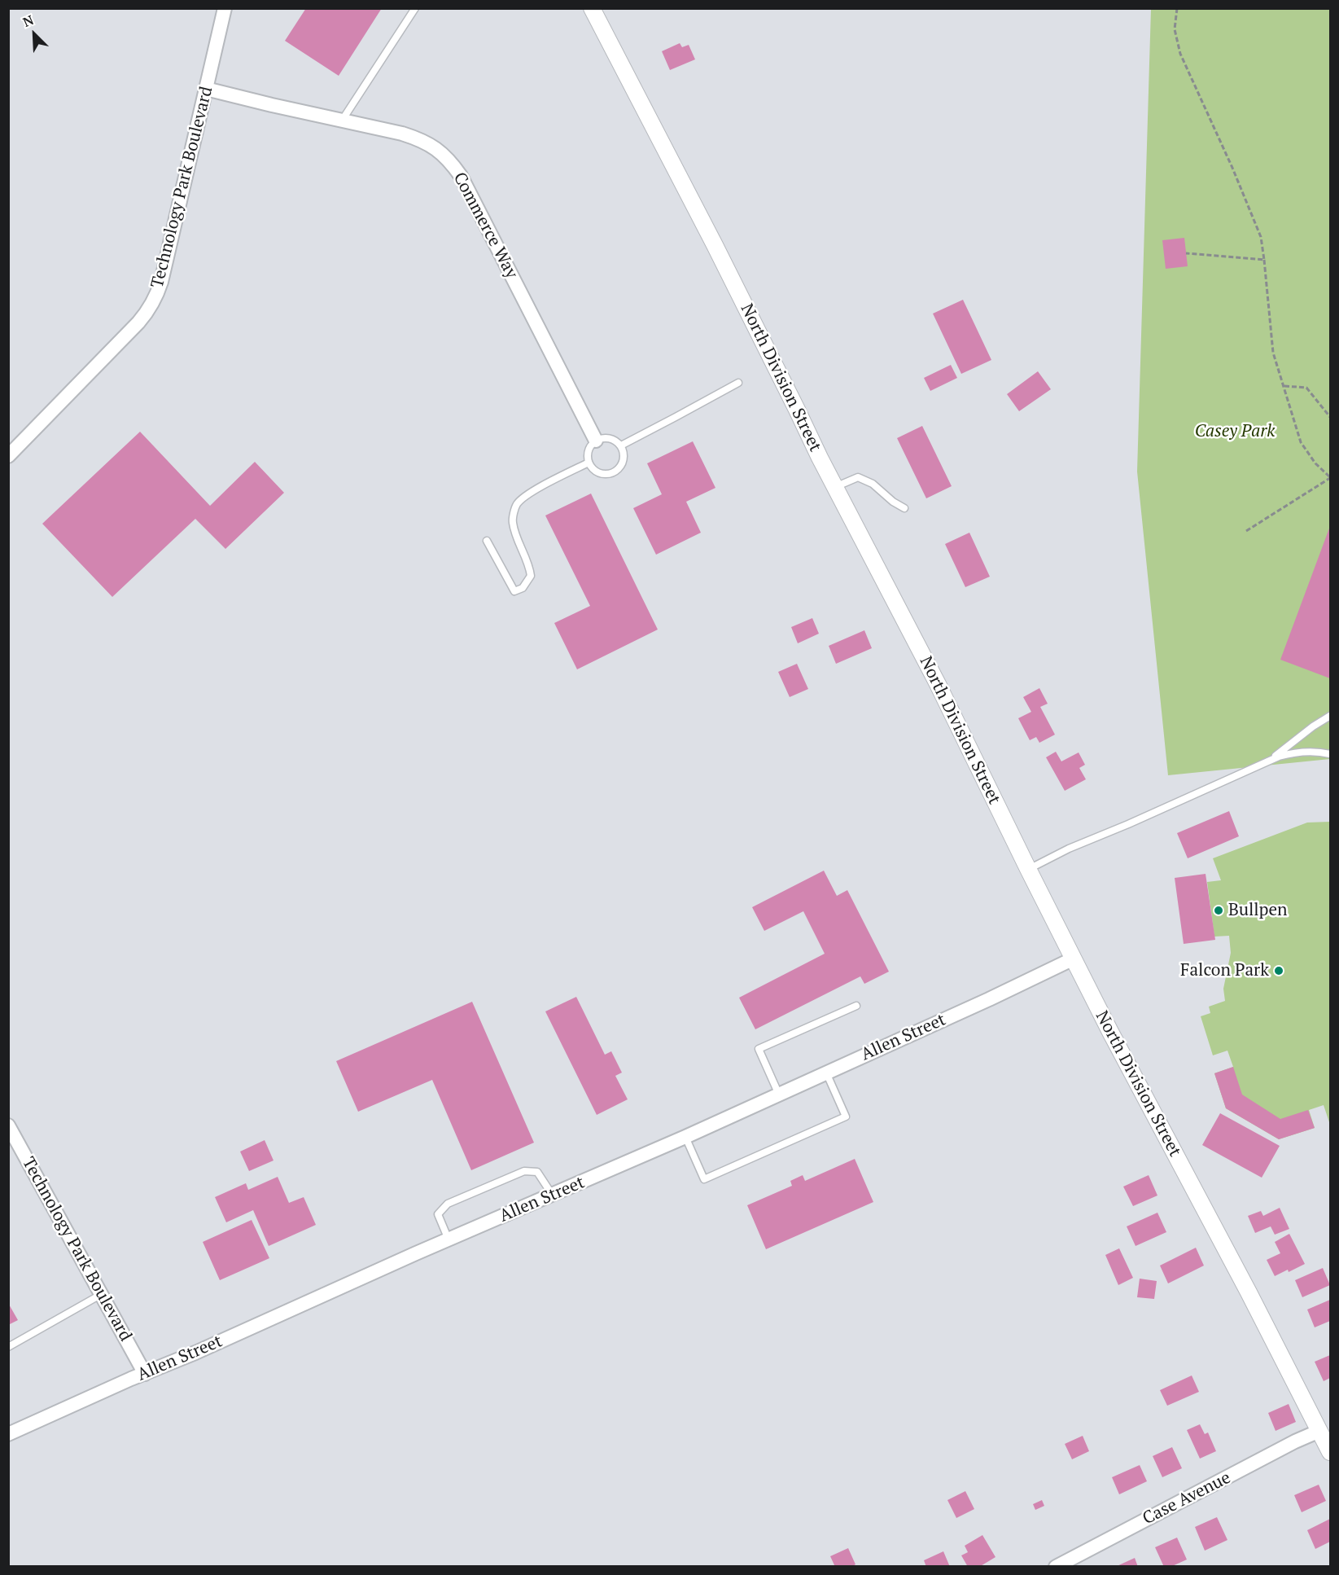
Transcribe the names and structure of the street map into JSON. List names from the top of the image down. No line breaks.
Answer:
{"streets":{"street":["Technology Park Boulevard","Commerce Way","North Division Street","Allen Street","Case Avenue"]},"crossings":[["Technology Park Boulevard","Commerce Way"],["Technology Park Boulevard","Allen Street"],["North Division Street","Allen Street"],["North Division Street","Case Avenue"]],"parks":["Casey Park"],"places":["Bullpen","Falcon Park"],"north":"top left"}
